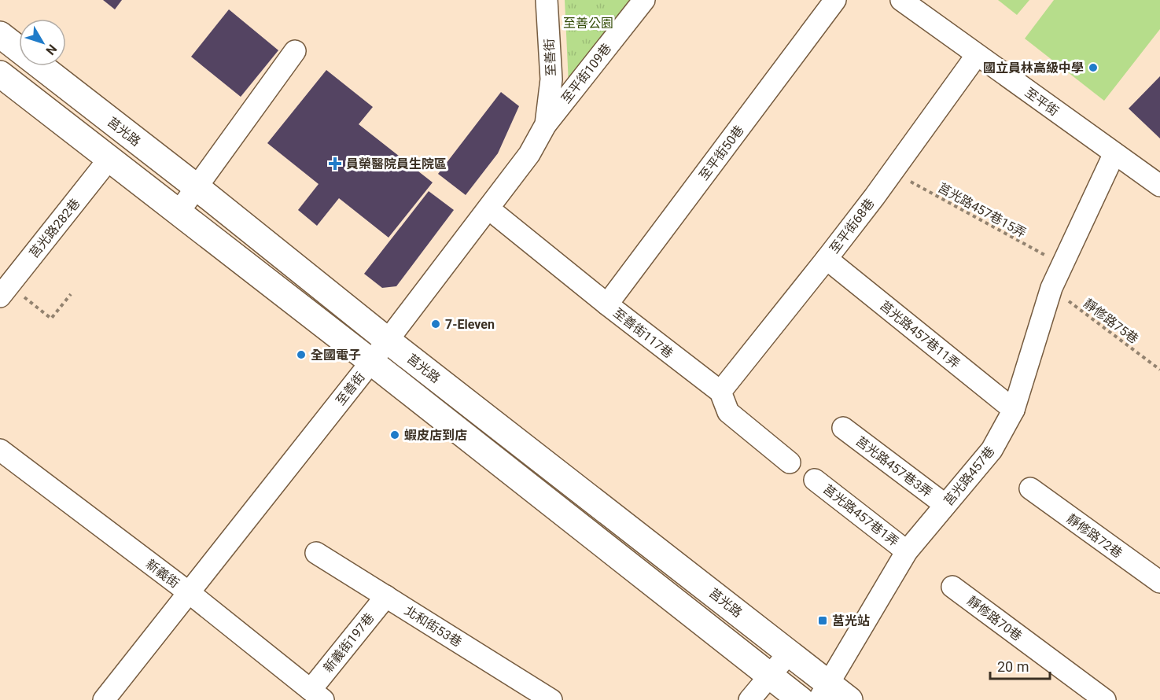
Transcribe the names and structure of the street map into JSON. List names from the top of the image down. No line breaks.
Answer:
{"streets":{"main road":["莒光路"],"street":["至善街","至平街109巷","至平街","至平街50巷","至平街68巷","莒光路282巷","至善街117巷","莒光路457巷11弄","莒光路457巷3弄","莒光路457巷","莒光路457巷1弄","靜修路72巷","新義街","靜修路70巷","北和街53巷","新義街197巷"],"path":["莒光路457巷15弄","靜修路75巷"]},"crossings":[["至善街","至平街109巷"],["至善街","莒光路"],["至善街","至善街117巷"],["至善街","新義街"],["至平街","至平街68巷"],["至平街","莒光路457巷"],["莒光路","莒光路457巷"],["至平街50巷","至善街117巷"],["莒光路457巷15弄","至平街68巷"],["莒光路457巷15弄","莒光路457巷"],["至平街68巷","至善街117巷"],["至平街68巷","莒光路457巷11弄"],["靜修路75巷","莒光路457巷"],["莒光路457巷11弄","莒光路457巷"],["莒光路457巷3弄","莒光路457巷"],["莒光路457巷","莒光路457巷1弄"],["新義街","新義街197巷"],["北和街53巷","新義街197巷"]],"parks":["至善公園"],"places":{"other":["國立員林高級中學","7-Eleven","全國電子","蝦皮店到店"],"health":["員榮醫院員生院區"],"transit":["莒光站"]},"scale_bar":"20 m","north":"bottom right"}
